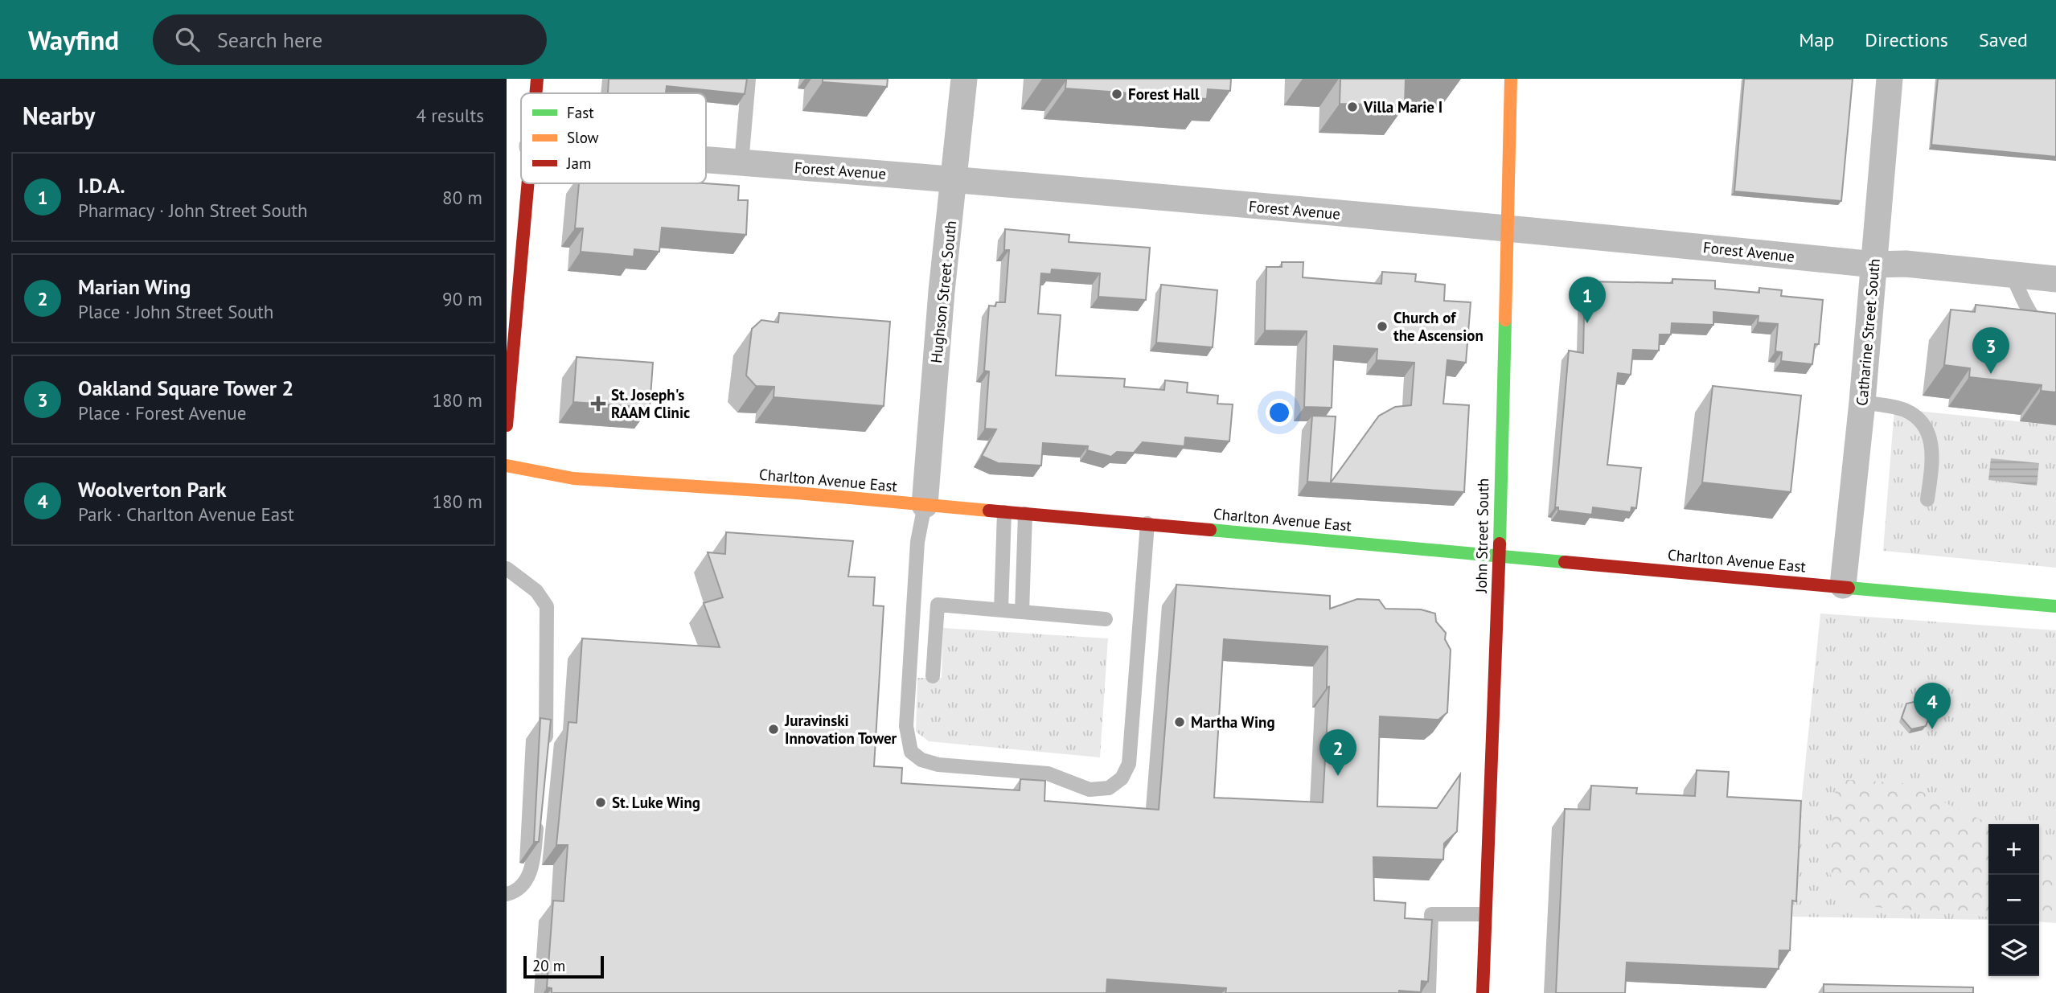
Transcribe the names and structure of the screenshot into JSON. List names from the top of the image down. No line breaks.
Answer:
{"streets":{"main road":["Charlton Avenue East","John Street South"],"street":["Forest Avenue","Hughson Street South","Catharine Street South"]},"crossings":[["Forest Avenue","Hughson Street South"],["Forest Avenue","Catharine Street South"],["Forest Avenue","John Street South"],["Hughson Street South","Charlton Avenue East"],["Catharine Street South","Charlton Avenue East"],["Charlton Avenue East","John Street South"]],"places":{"other":["Forest Hall","Villa Marie I","Church of the Ascension","Martha Wing","Juravinski Innovation Tower","St. Luke Wing"],"health":["St. Joseph's RAAM Clinic"]},"legend":["Fast","Slow","Jam"],"scale_bar":"20 m","page":{"header":"Wayfind","search":"Search here","nav":["Map","Directions","Saved"],"heading":["Nearby","4 results"],"list":[{"mark":"1","name":"I.D.A.","note":"Pharmacy · John Street South","value":"80 m"},{"mark":"2","name":"Marian Wing","note":"Place · John Street South","value":"90 m"},{"mark":"3","name":"Oakland Square Tower 2","note":"Place · Forest Avenue","value":"180 m"},{"mark":"4","name":"Woolverton Park","note":"Park · Charlton Avenue East","value":"180 m"}],"pins":["1","3","4","2"],"map_buttons":["+","−"],"scale":"20 m"}}
